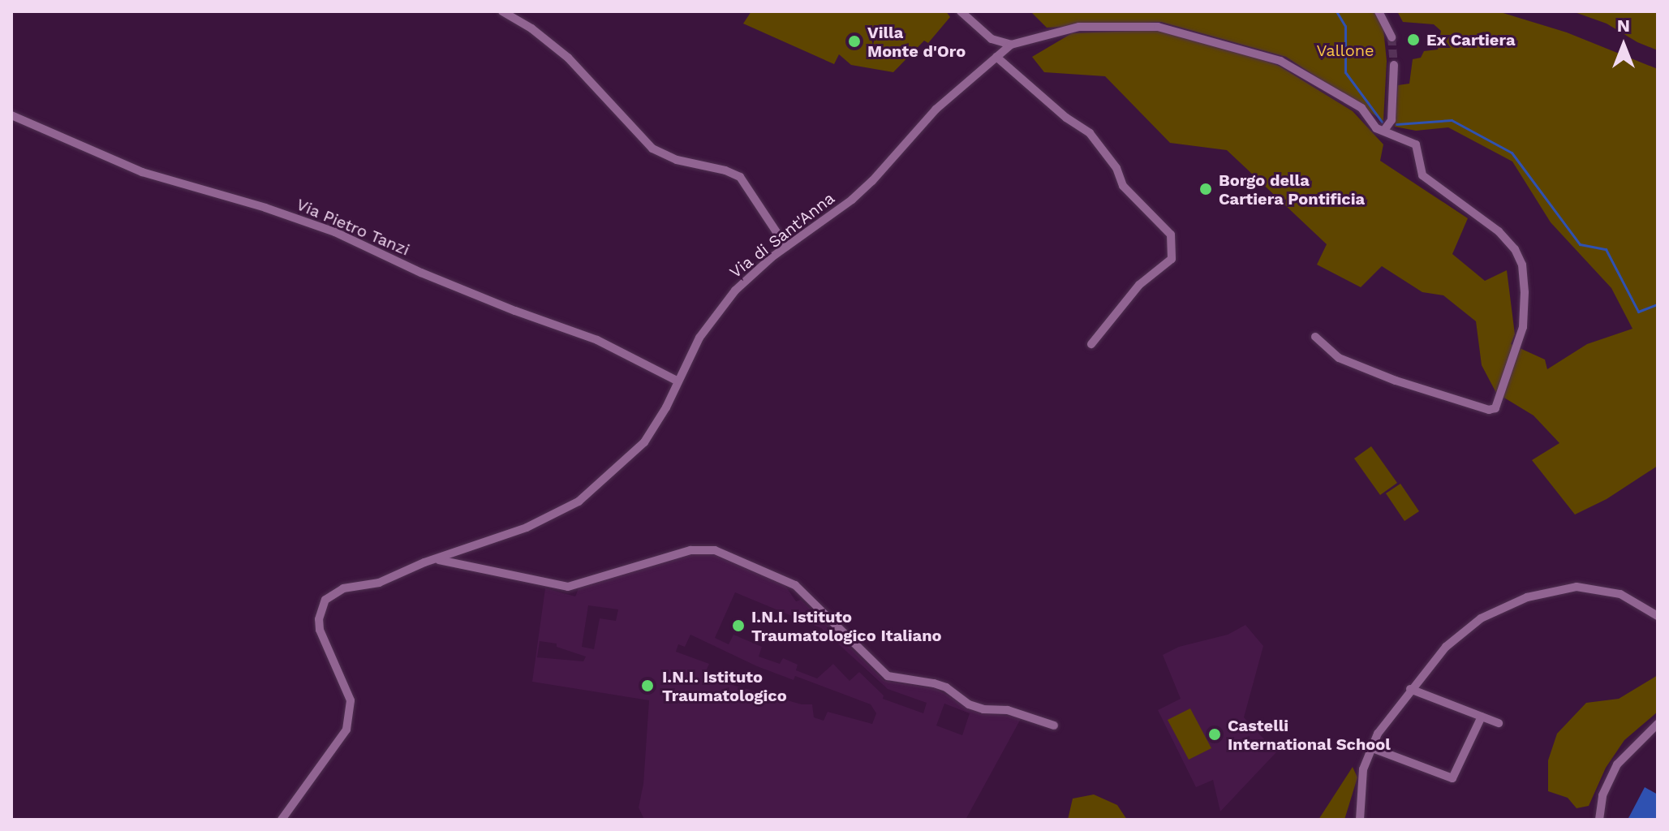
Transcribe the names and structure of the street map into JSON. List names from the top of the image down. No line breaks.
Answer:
{"streets":{"street":["Via Pietro Tanzi","Via di Sant'Anna"]},"crossings":[["Via Pietro Tanzi","Via di Sant'Anna"]],"parks":["Vallone"],"places":["Ex Cartiera","Villa Monte d'Oro","Borgo della Cartiera Pontificia","I.N.I. Istituto Traumatologico Italiano","I.N.I. Istituto Traumatologico","Castelli International School"],"north":"top"}
